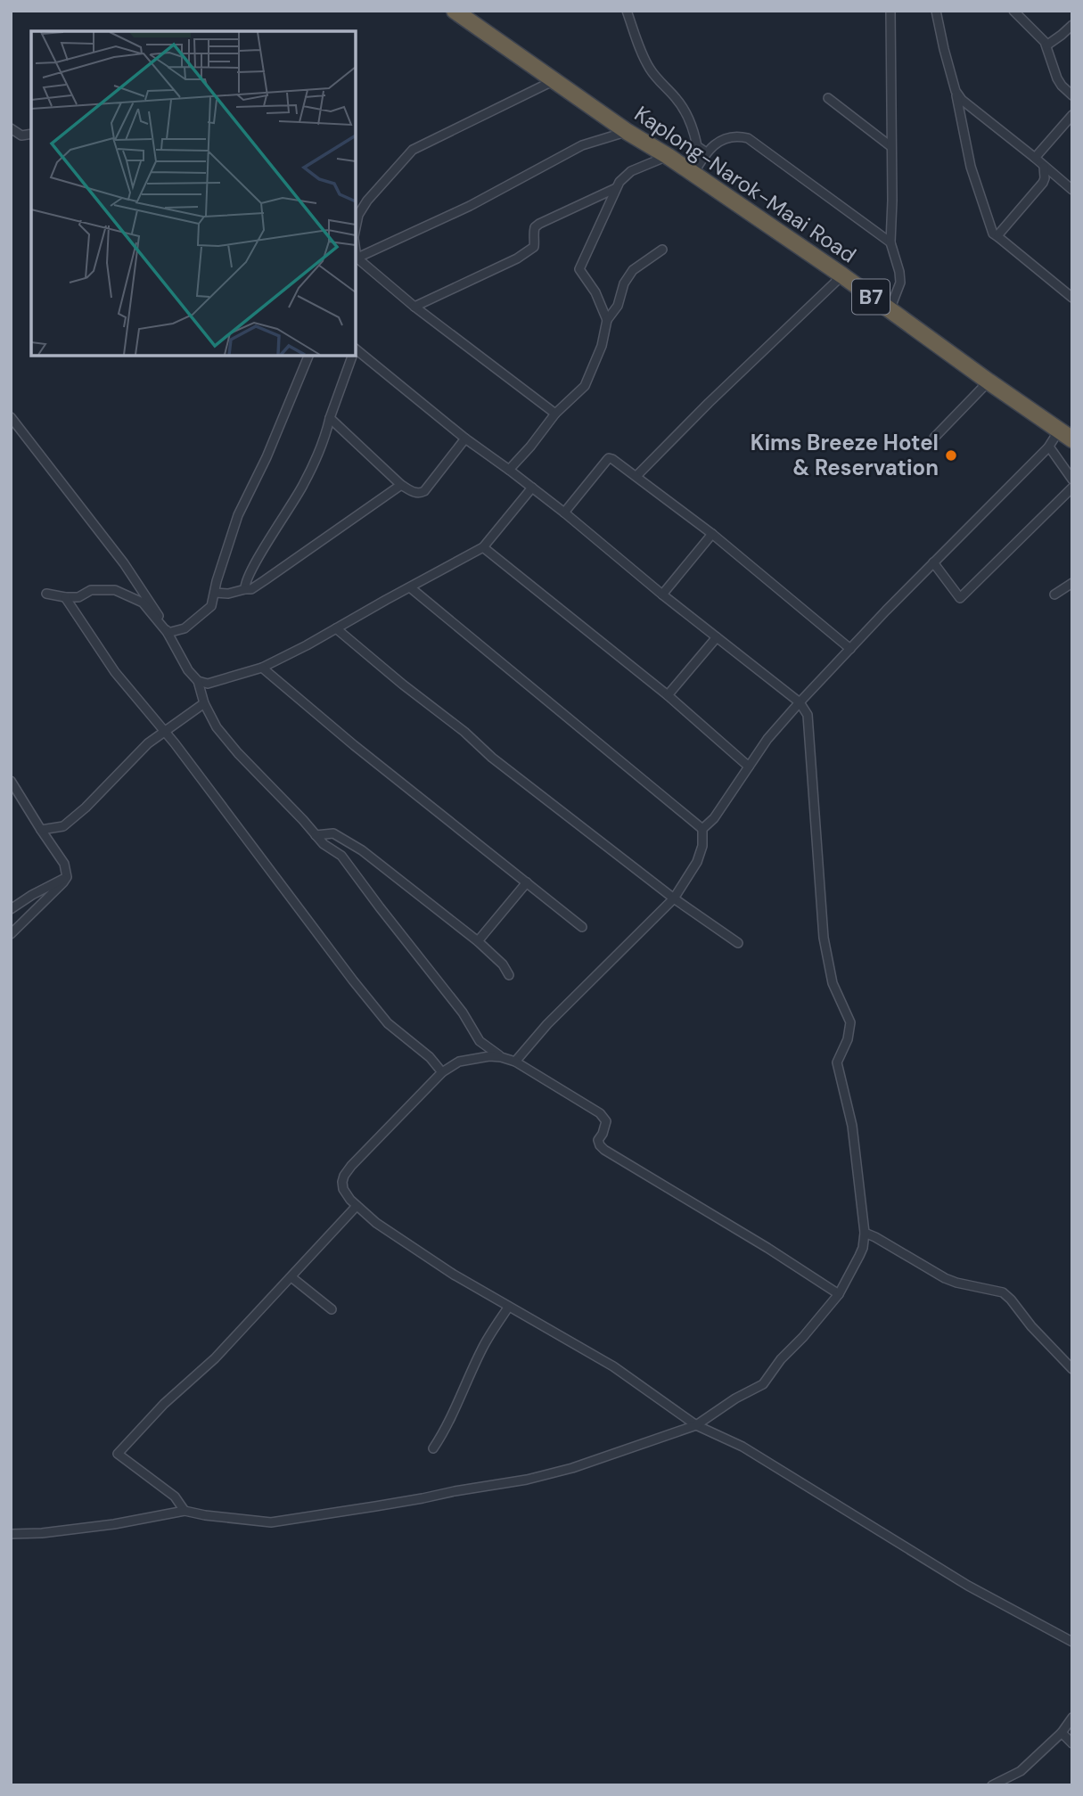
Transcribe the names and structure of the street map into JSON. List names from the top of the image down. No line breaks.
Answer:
{"streets":{"highway":["Kaplong-Narok-Maai Road","B7"]},"places":["Kims Breeze Hotel & Reservation"]}
